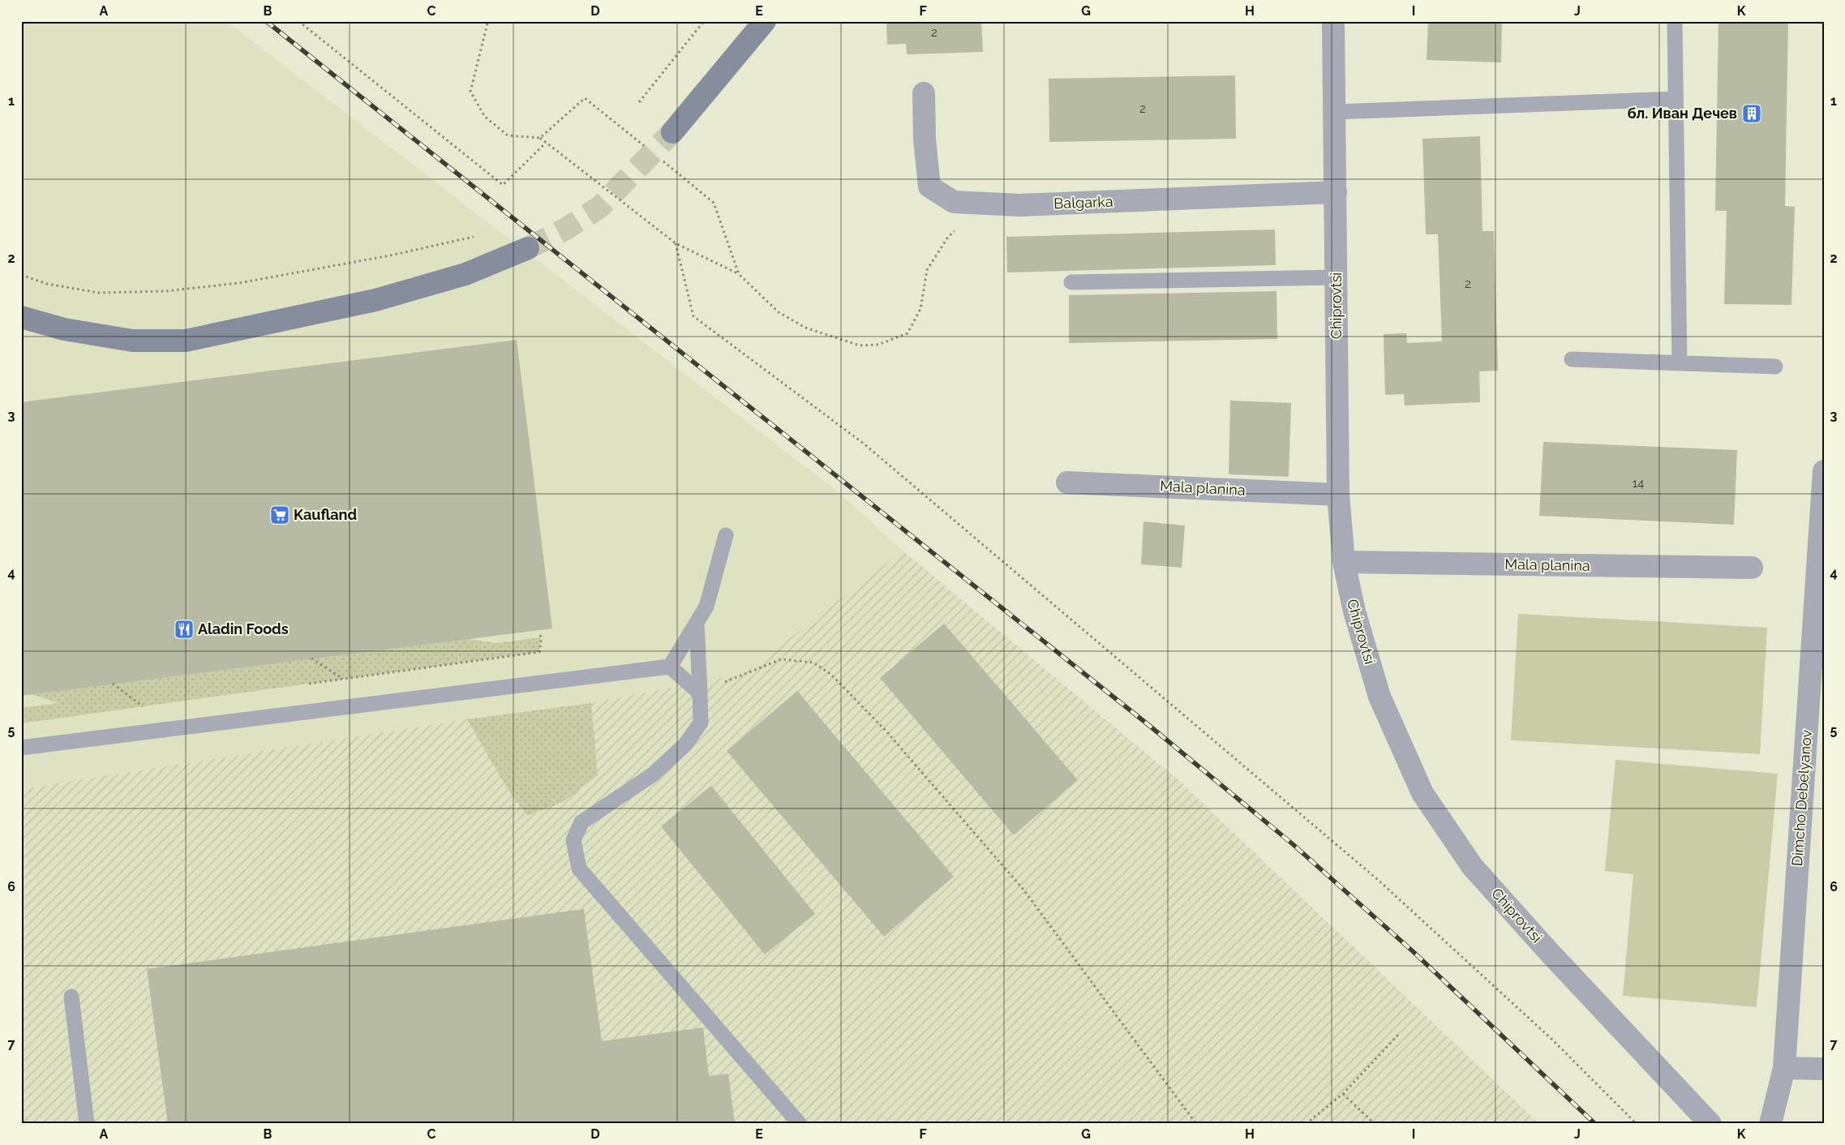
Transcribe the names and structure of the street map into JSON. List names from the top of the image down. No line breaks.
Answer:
{"streets":{"street":["Balgarka","Chiprovtsi","Mala planina","Dimcho Debelyanov"]},"crossings":[["Balgarka","Chiprovtsi"],["Chiprovtsi","Mala planina"]],"places":{"building":["бл. Иван Дечев"],"supermarket":["Kaufland"],"restaurant":["Aladin Foods"]},"house_numbers":["2","2","2","14"],"grid":{"columns":["A","B","C","D","E","F","G","H","I","J","K"],"rows":["1","2","3","4","5","6","7"]}}
